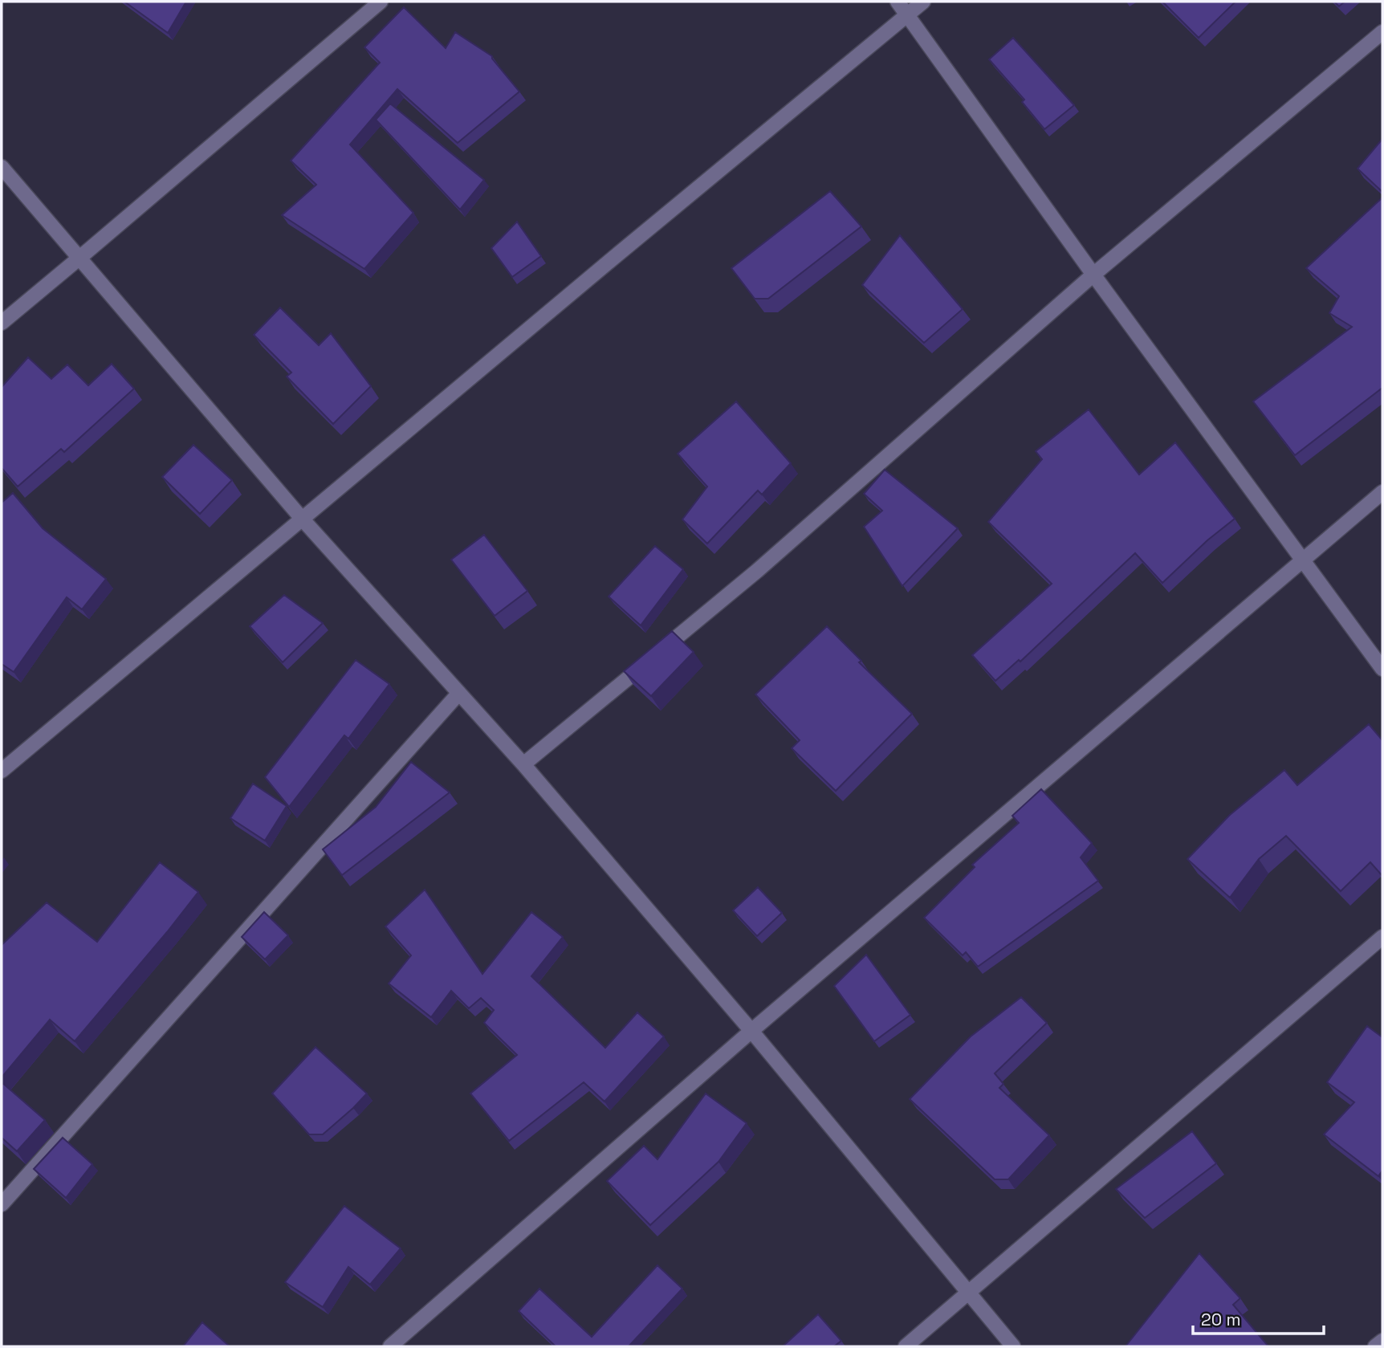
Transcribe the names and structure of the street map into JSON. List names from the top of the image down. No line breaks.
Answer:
{"scale_bar":"20 m"}
